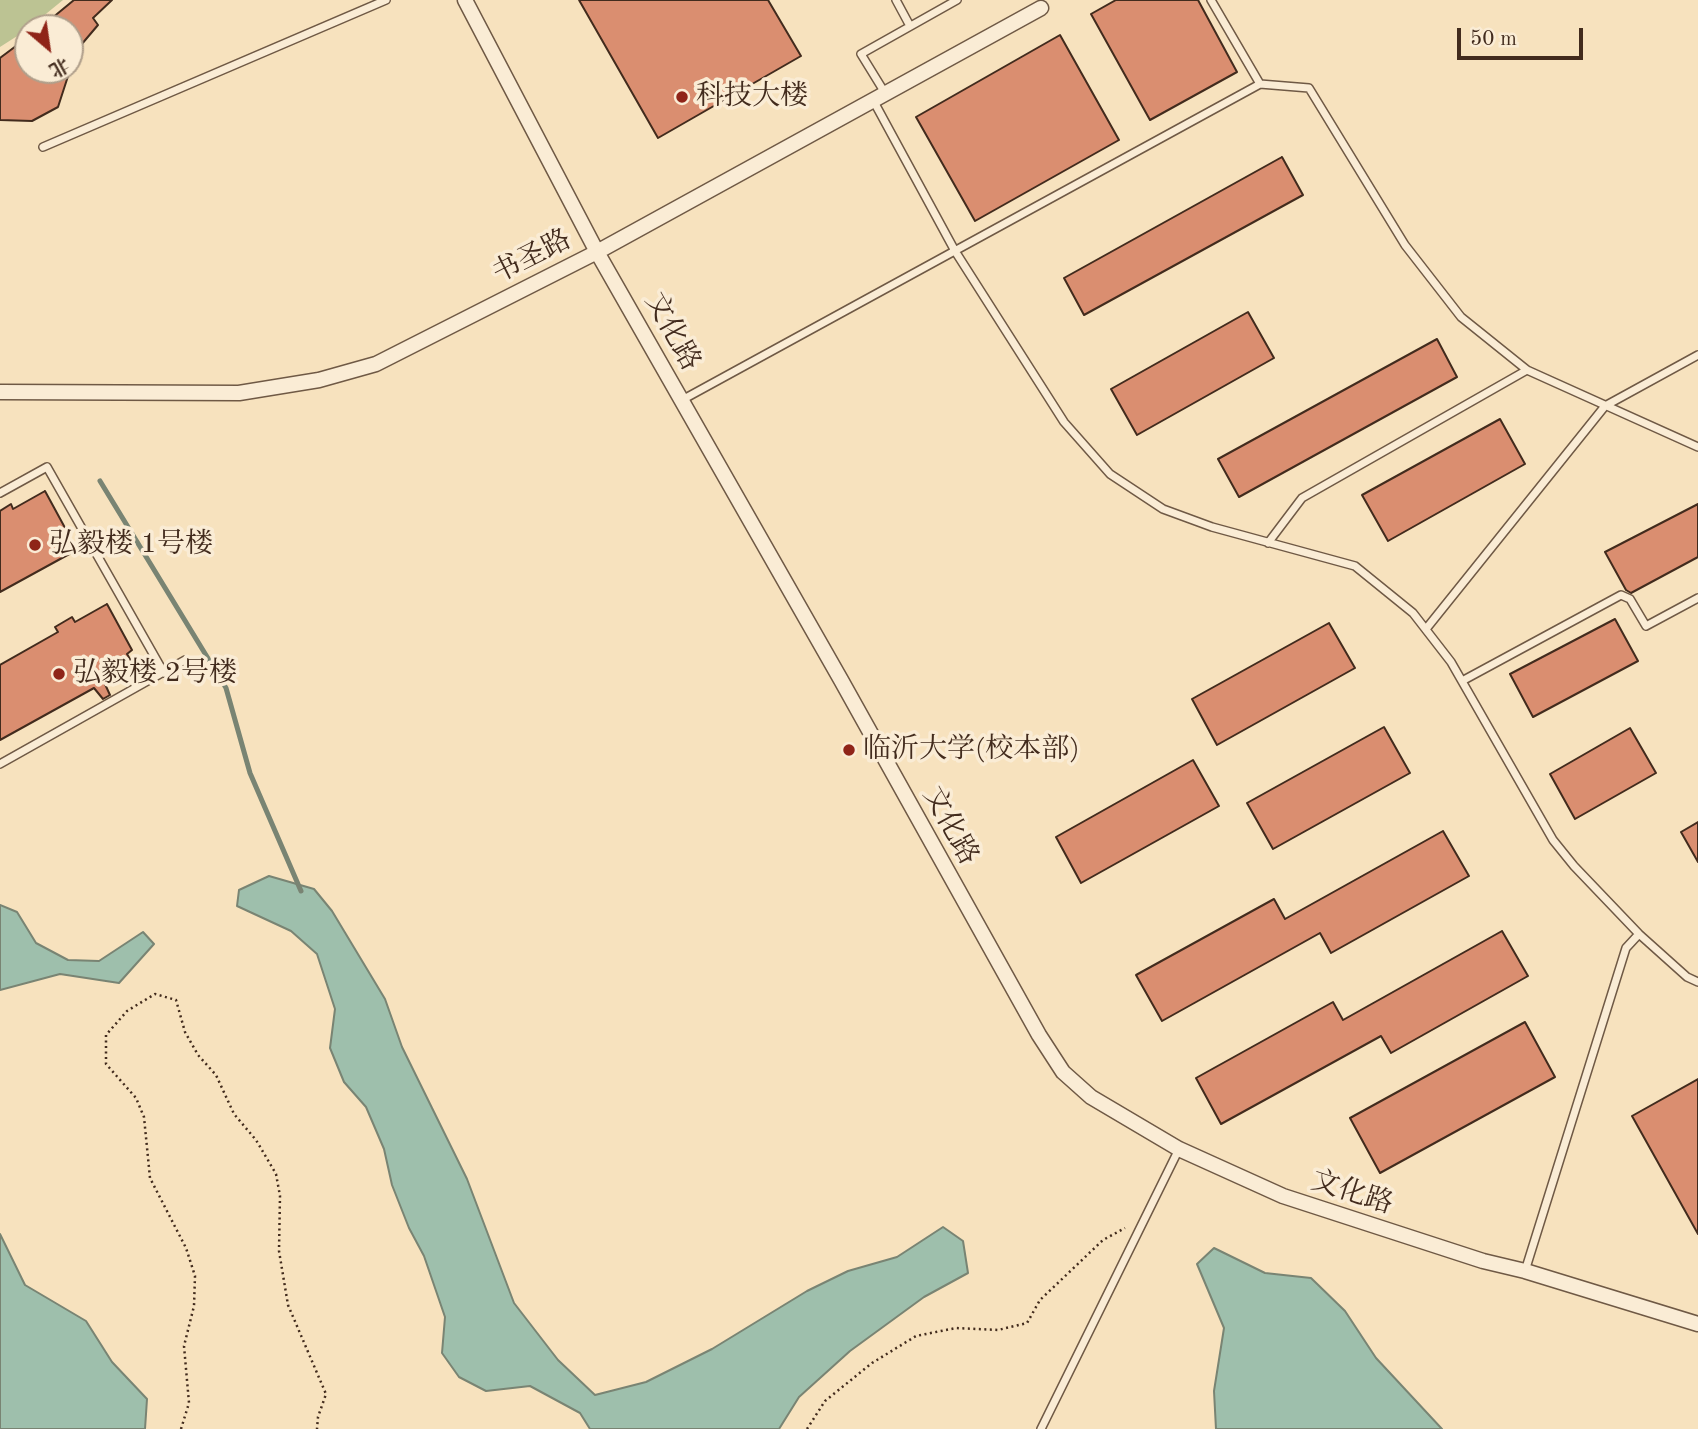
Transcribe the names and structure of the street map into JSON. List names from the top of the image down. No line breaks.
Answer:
{"streets":{"street":["书圣路","文化路"]},"crossings":[["书圣路","文化路"]],"places":["科技大楼","弘毅楼 1号楼","弘毅楼 2号楼","临沂大学(校本部)"],"scale_bar":"50 m","north":"bottom right"}
